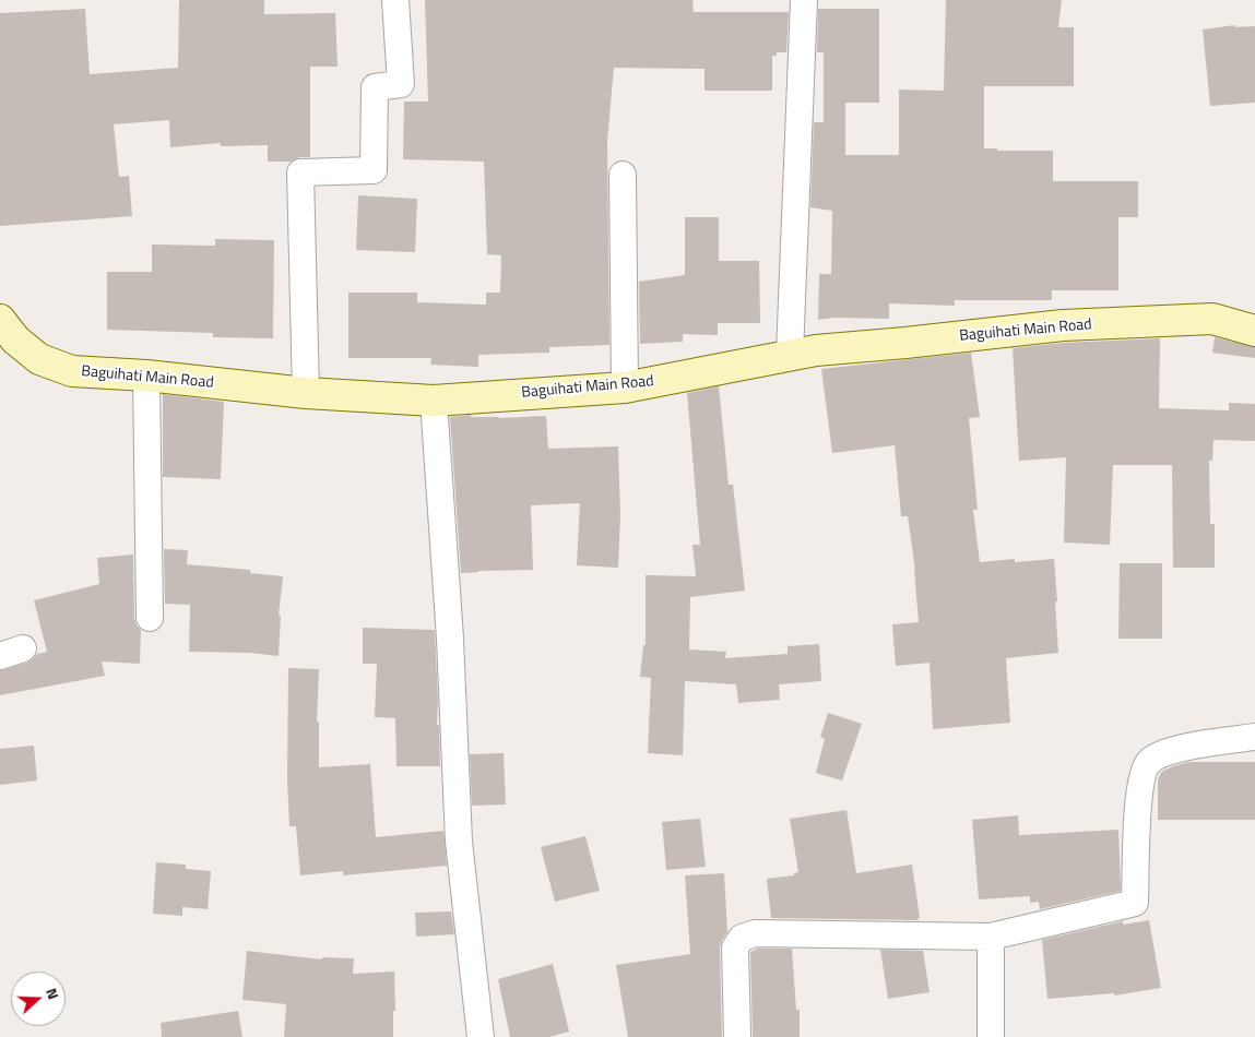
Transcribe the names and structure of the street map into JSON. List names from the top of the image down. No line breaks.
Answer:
{"streets":{"street":["Baguihati Main Road"]},"north":"right"}
